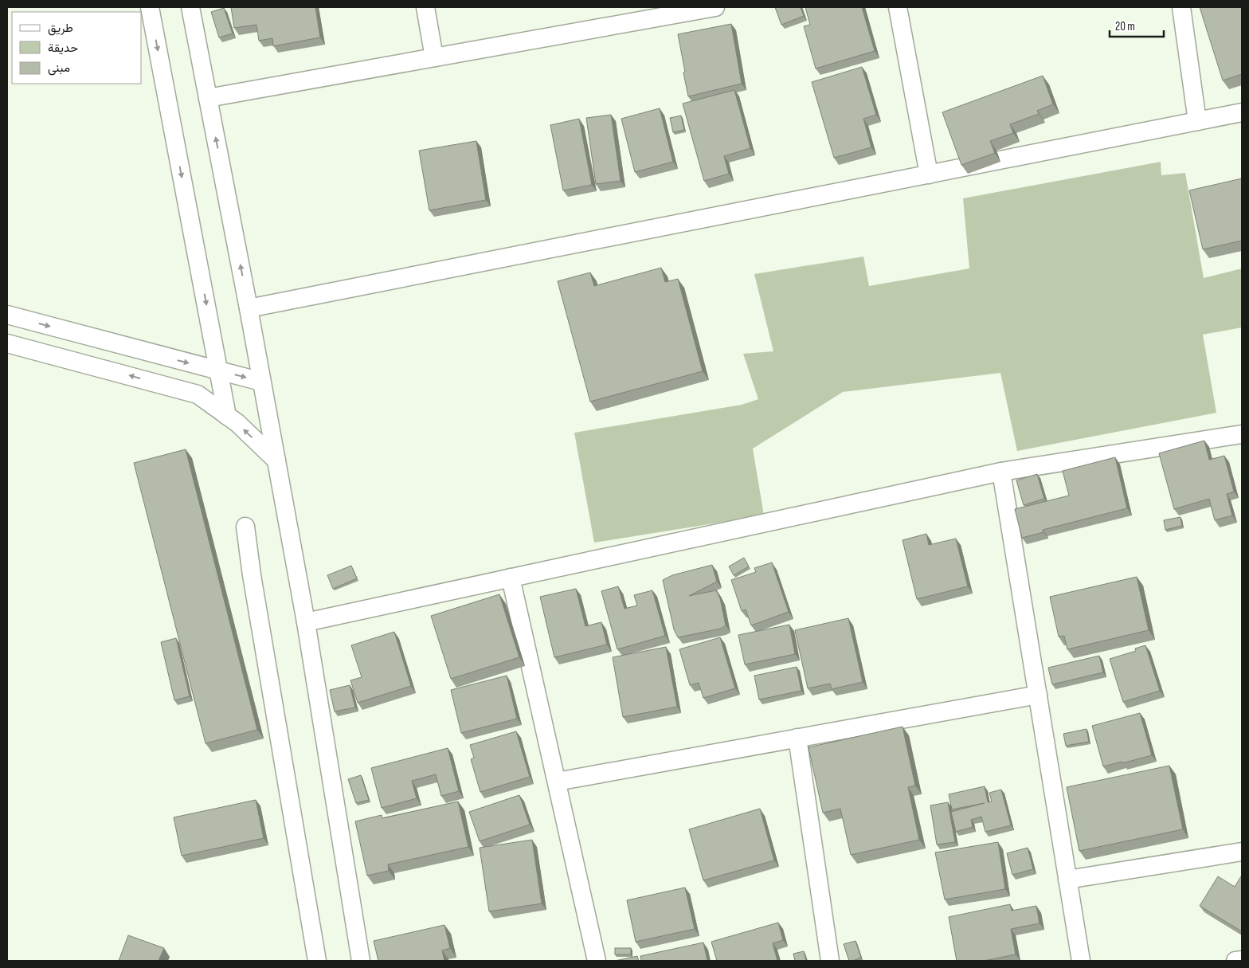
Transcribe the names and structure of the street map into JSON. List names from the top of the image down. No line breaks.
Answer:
{"legend":["طريق","حديقة","مبنى"],"scale_bar":"20 m"}
